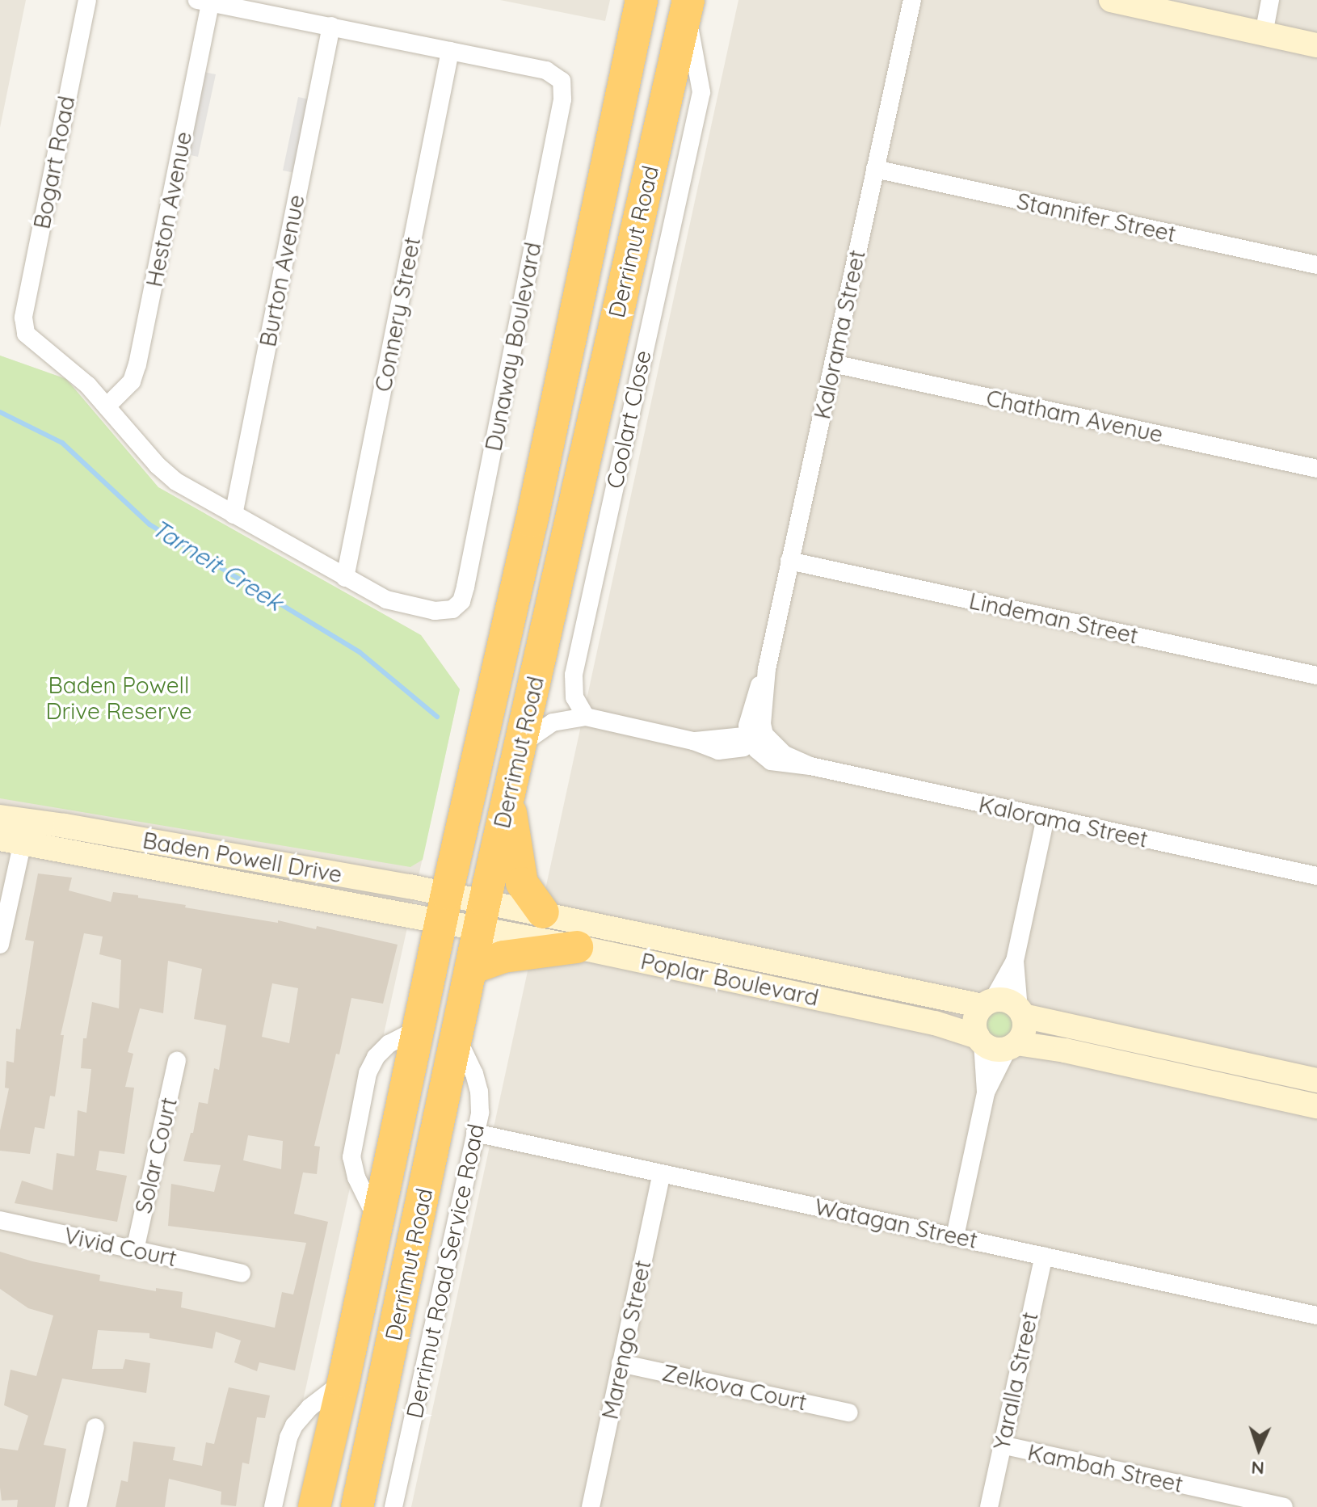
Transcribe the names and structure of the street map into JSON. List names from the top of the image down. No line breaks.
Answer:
{"streets":{"highway":["Derrimut Road"],"street":["Bogart Road","Heston Avenue","Stannifer Street","Burton Avenue","Connery Street","Kalorama Street","Dunaway Boulevard","Chatham Avenue","Coolart Close","Lindeman Street","Baden Powell Drive","Poplar Boulevard","Solar Court","Watagan Street","Vivid Court","Derrimut Road Service Road","Marengo Street","Yaralla Street","Zelkova Court","Kambah Street"]},"crossings":[["Bogart Road","Heston Avenue"],["Stannifer Street","Kalorama Street"],["Derrimut Road","Coolart Close"],["Derrimut Road","Baden Powell Drive"],["Derrimut Road","Poplar Boulevard"],["Derrimut Road","Derrimut Road Service Road"],["Connery Street","Dunaway Boulevard"],["Kalorama Street","Chatham Avenue"],["Kalorama Street","Lindeman Street"],["Baden Powell Drive","Poplar Boulevard"],["Solar Court","Vivid Court"],["Watagan Street","Derrimut Road Service Road"],["Watagan Street","Marengo Street"],["Watagan Street","Yaralla Street"],["Marengo Street","Zelkova Court"],["Yaralla Street","Kambah Street"]],"water":["Tarneit Creek"],"parks":["Baden Powell Drive Reserve"],"north":"bottom"}
